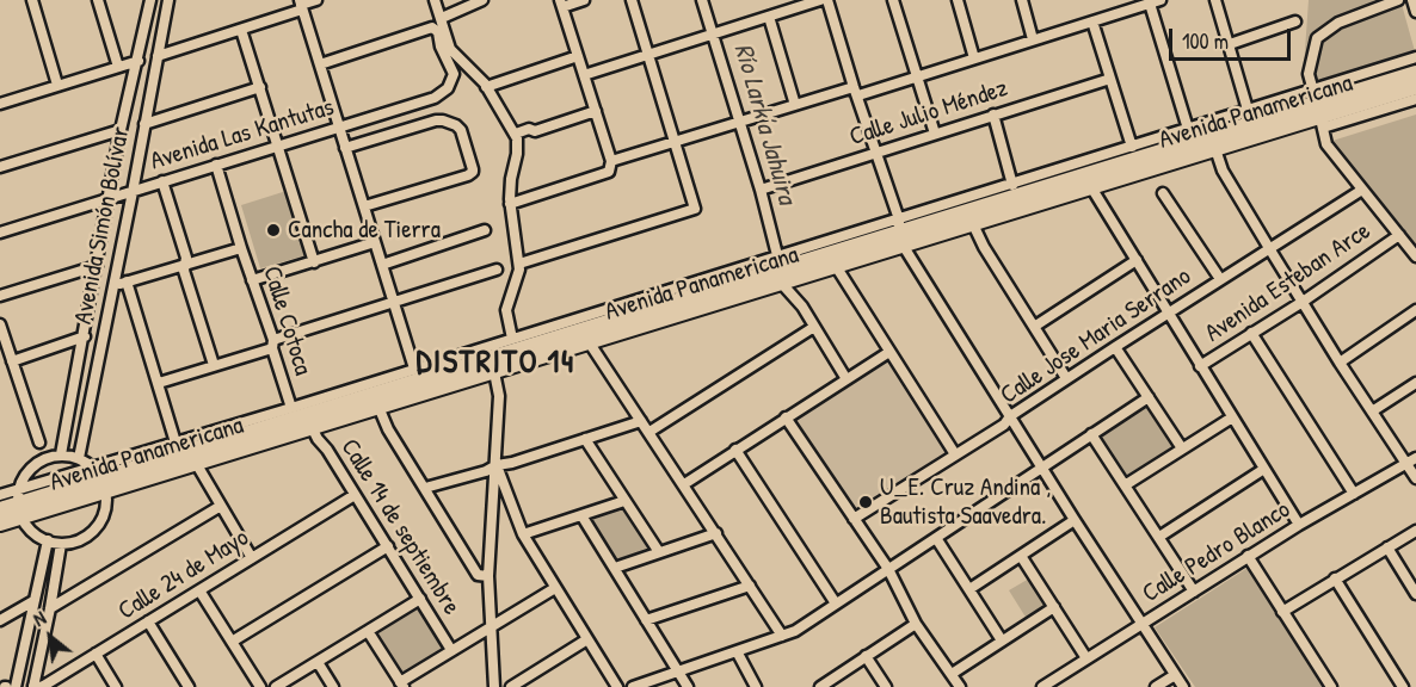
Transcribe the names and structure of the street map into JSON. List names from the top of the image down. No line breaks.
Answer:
{"streets":{"highway":["Avenida Panamericana"],"street":["Calle Julio Méndez","Avenida Las Kantutas","Avenida Simón Bolívar","Avenida Esteban Arce","Calle Cotoca","Calle Jose Maria Serrano","Calle 14 de septiembre","Calle Pedro Blanco","Calle 24 de Mayo"]},"crossings":[["Avenida Panamericana","Calle Cotoca"],["Avenida Panamericana","Calle 14 de septiembre"],["Avenida Las Kantutas","Avenida Simón Bolívar"],["Avenida Las Kantutas","Calle Cotoca"],["Calle 14 de septiembre","Calle 24 de Mayo"]],"districts":["DISTRITO 14"],"water":["Río Lark’a Jahuira"],"places":["Cancha de Tierra","U_E. Cruz Andina , Bautista Saavedra."],"scale_bar":"100 m","north":"top left"}
